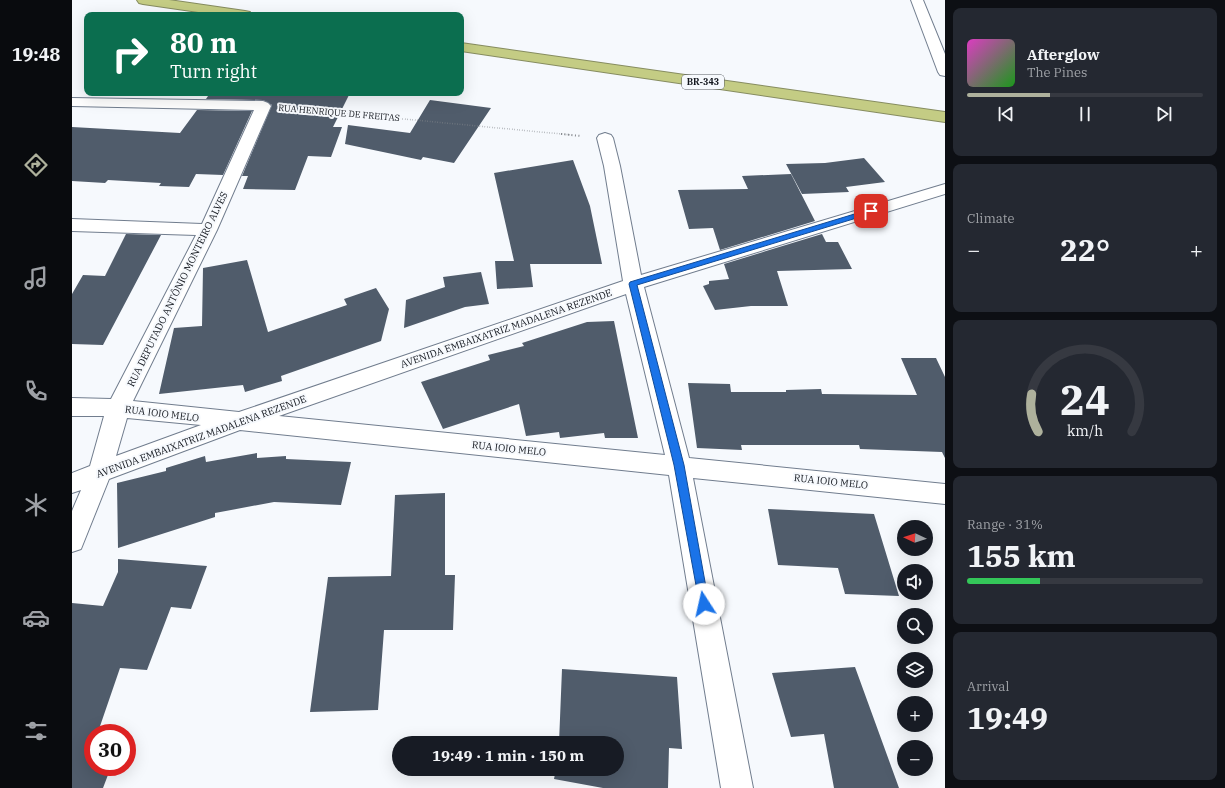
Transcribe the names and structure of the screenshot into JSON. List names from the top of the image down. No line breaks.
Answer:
{"streets":{"highway":["BR-343"],"street":["RUA DEPUTADO ANTÔNIO MONTEIRO ALVES","AVENIDA EMBAIXATRIZ MADALENA REZENDE","RUA IOIO MELO"],"path":["RUA HENRIQUE DE FREITAS"]},"crossings":[["RUA HENRIQUE DE FREITAS","RUA DEPUTADO ANTÔNIO MONTEIRO ALVES"],["RUA DEPUTADO ANTÔNIO MONTEIRO ALVES","AVENIDA EMBAIXATRIZ MADALENA REZENDE"],["RUA DEPUTADO ANTÔNIO MONTEIRO ALVES","RUA IOIO MELO"],["AVENIDA EMBAIXATRIZ MADALENA REZENDE","RUA IOIO MELO"]],"north":"left","page":{"tabs":"19:48","turn":["80 m","Turn right"],"song":["Afterglow","The Pines"],"tile":["Climate",["Range · 31%","155 km"],["Arrival","19:49"]],"heat":["−","22°","+"],"map_buttons":["+","−"],"limit":"30","trip":"19:49 · 1 min · 150 m","gauge":["24","km/h"]}}
